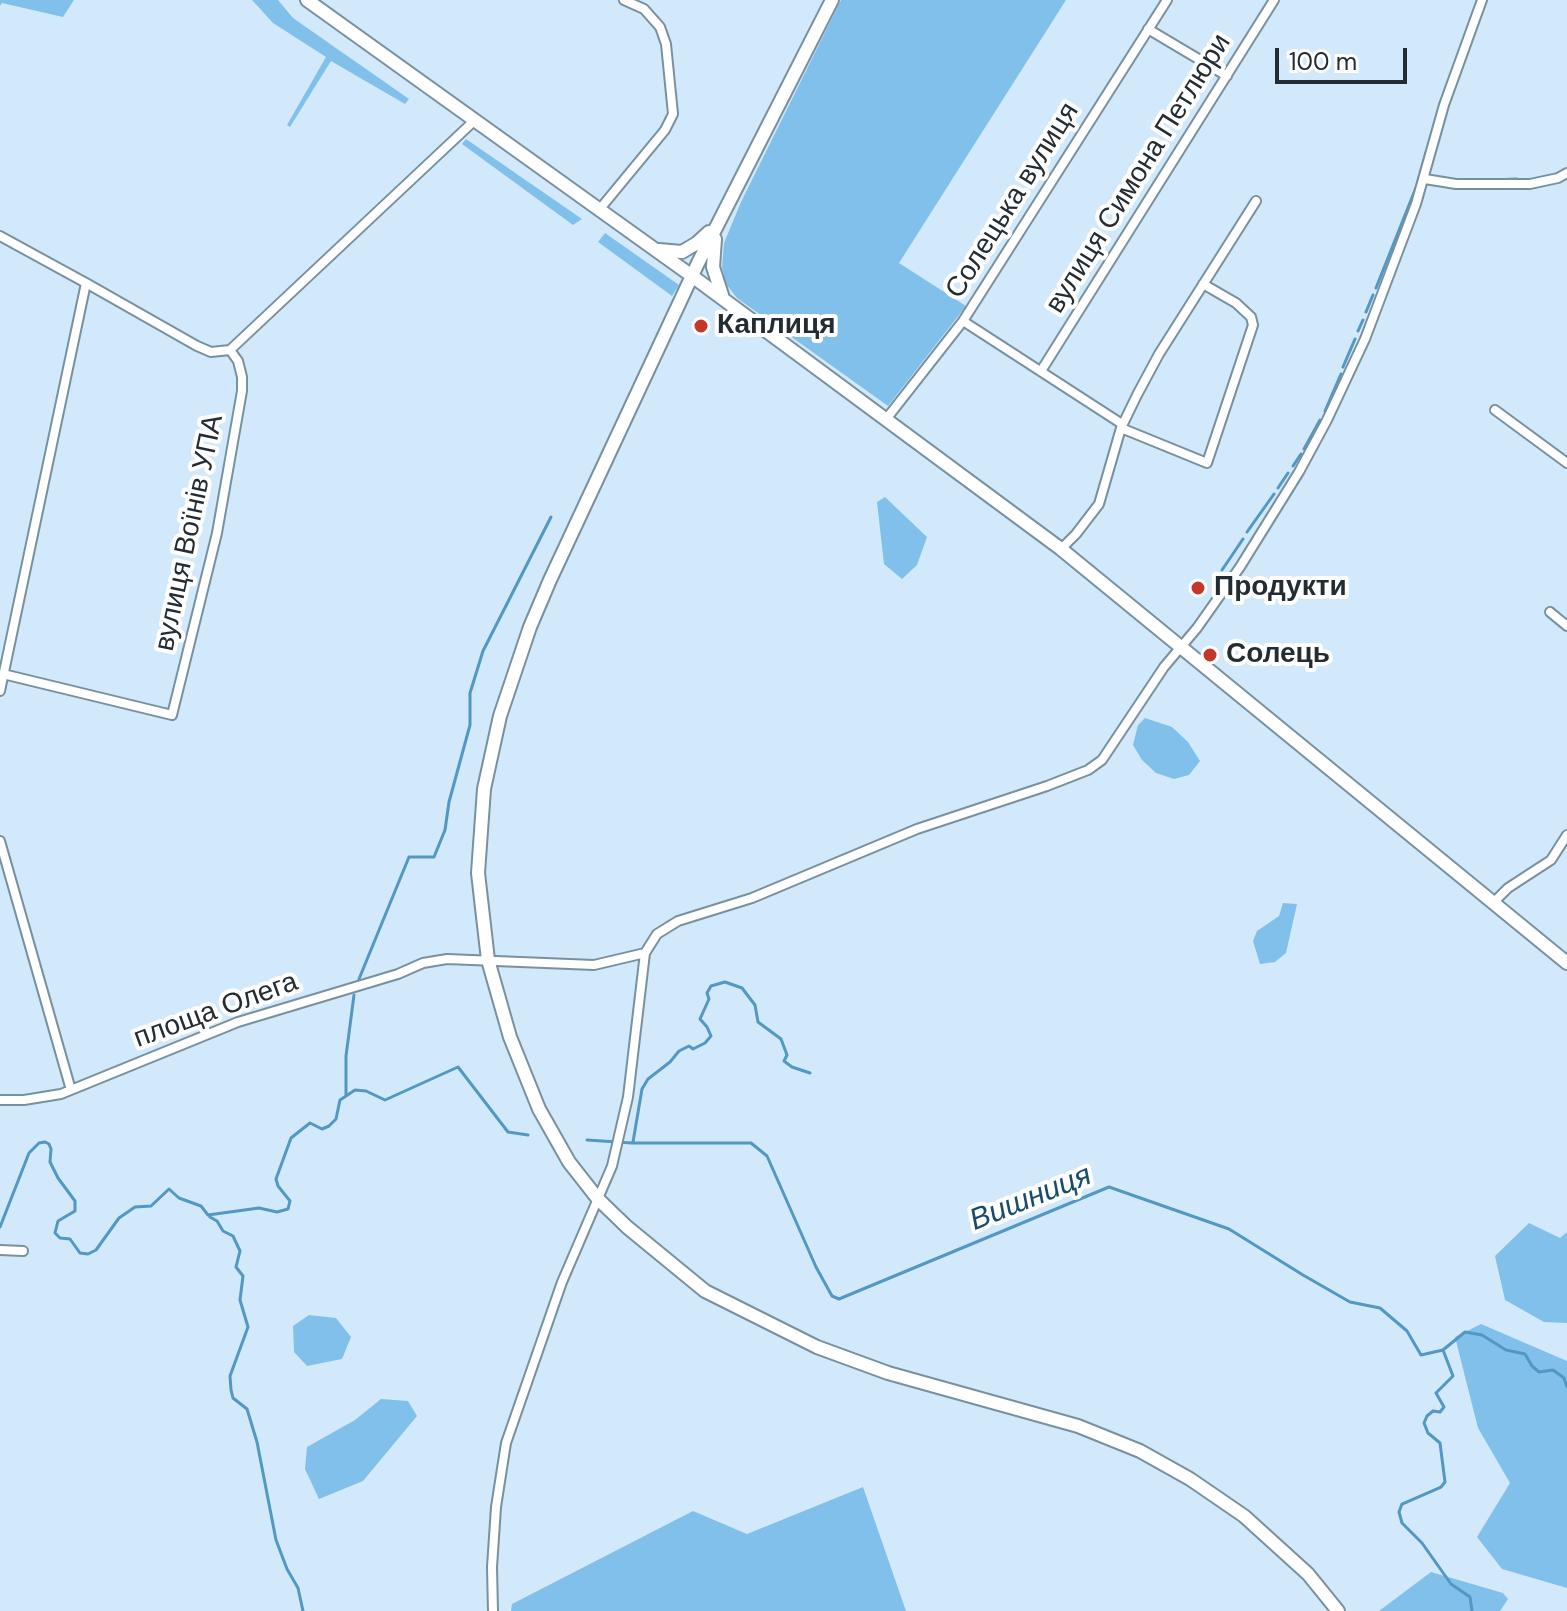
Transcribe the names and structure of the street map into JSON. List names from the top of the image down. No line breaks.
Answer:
{"streets":{"street":["вулиця Симона Петлюри","Солецька вулиця","вулиця Воїнів УПА","площа Олега"]},"water":["Вишниця"],"places":["Каплиця","Продукти","Солець"],"scale_bar":"100 m"}
